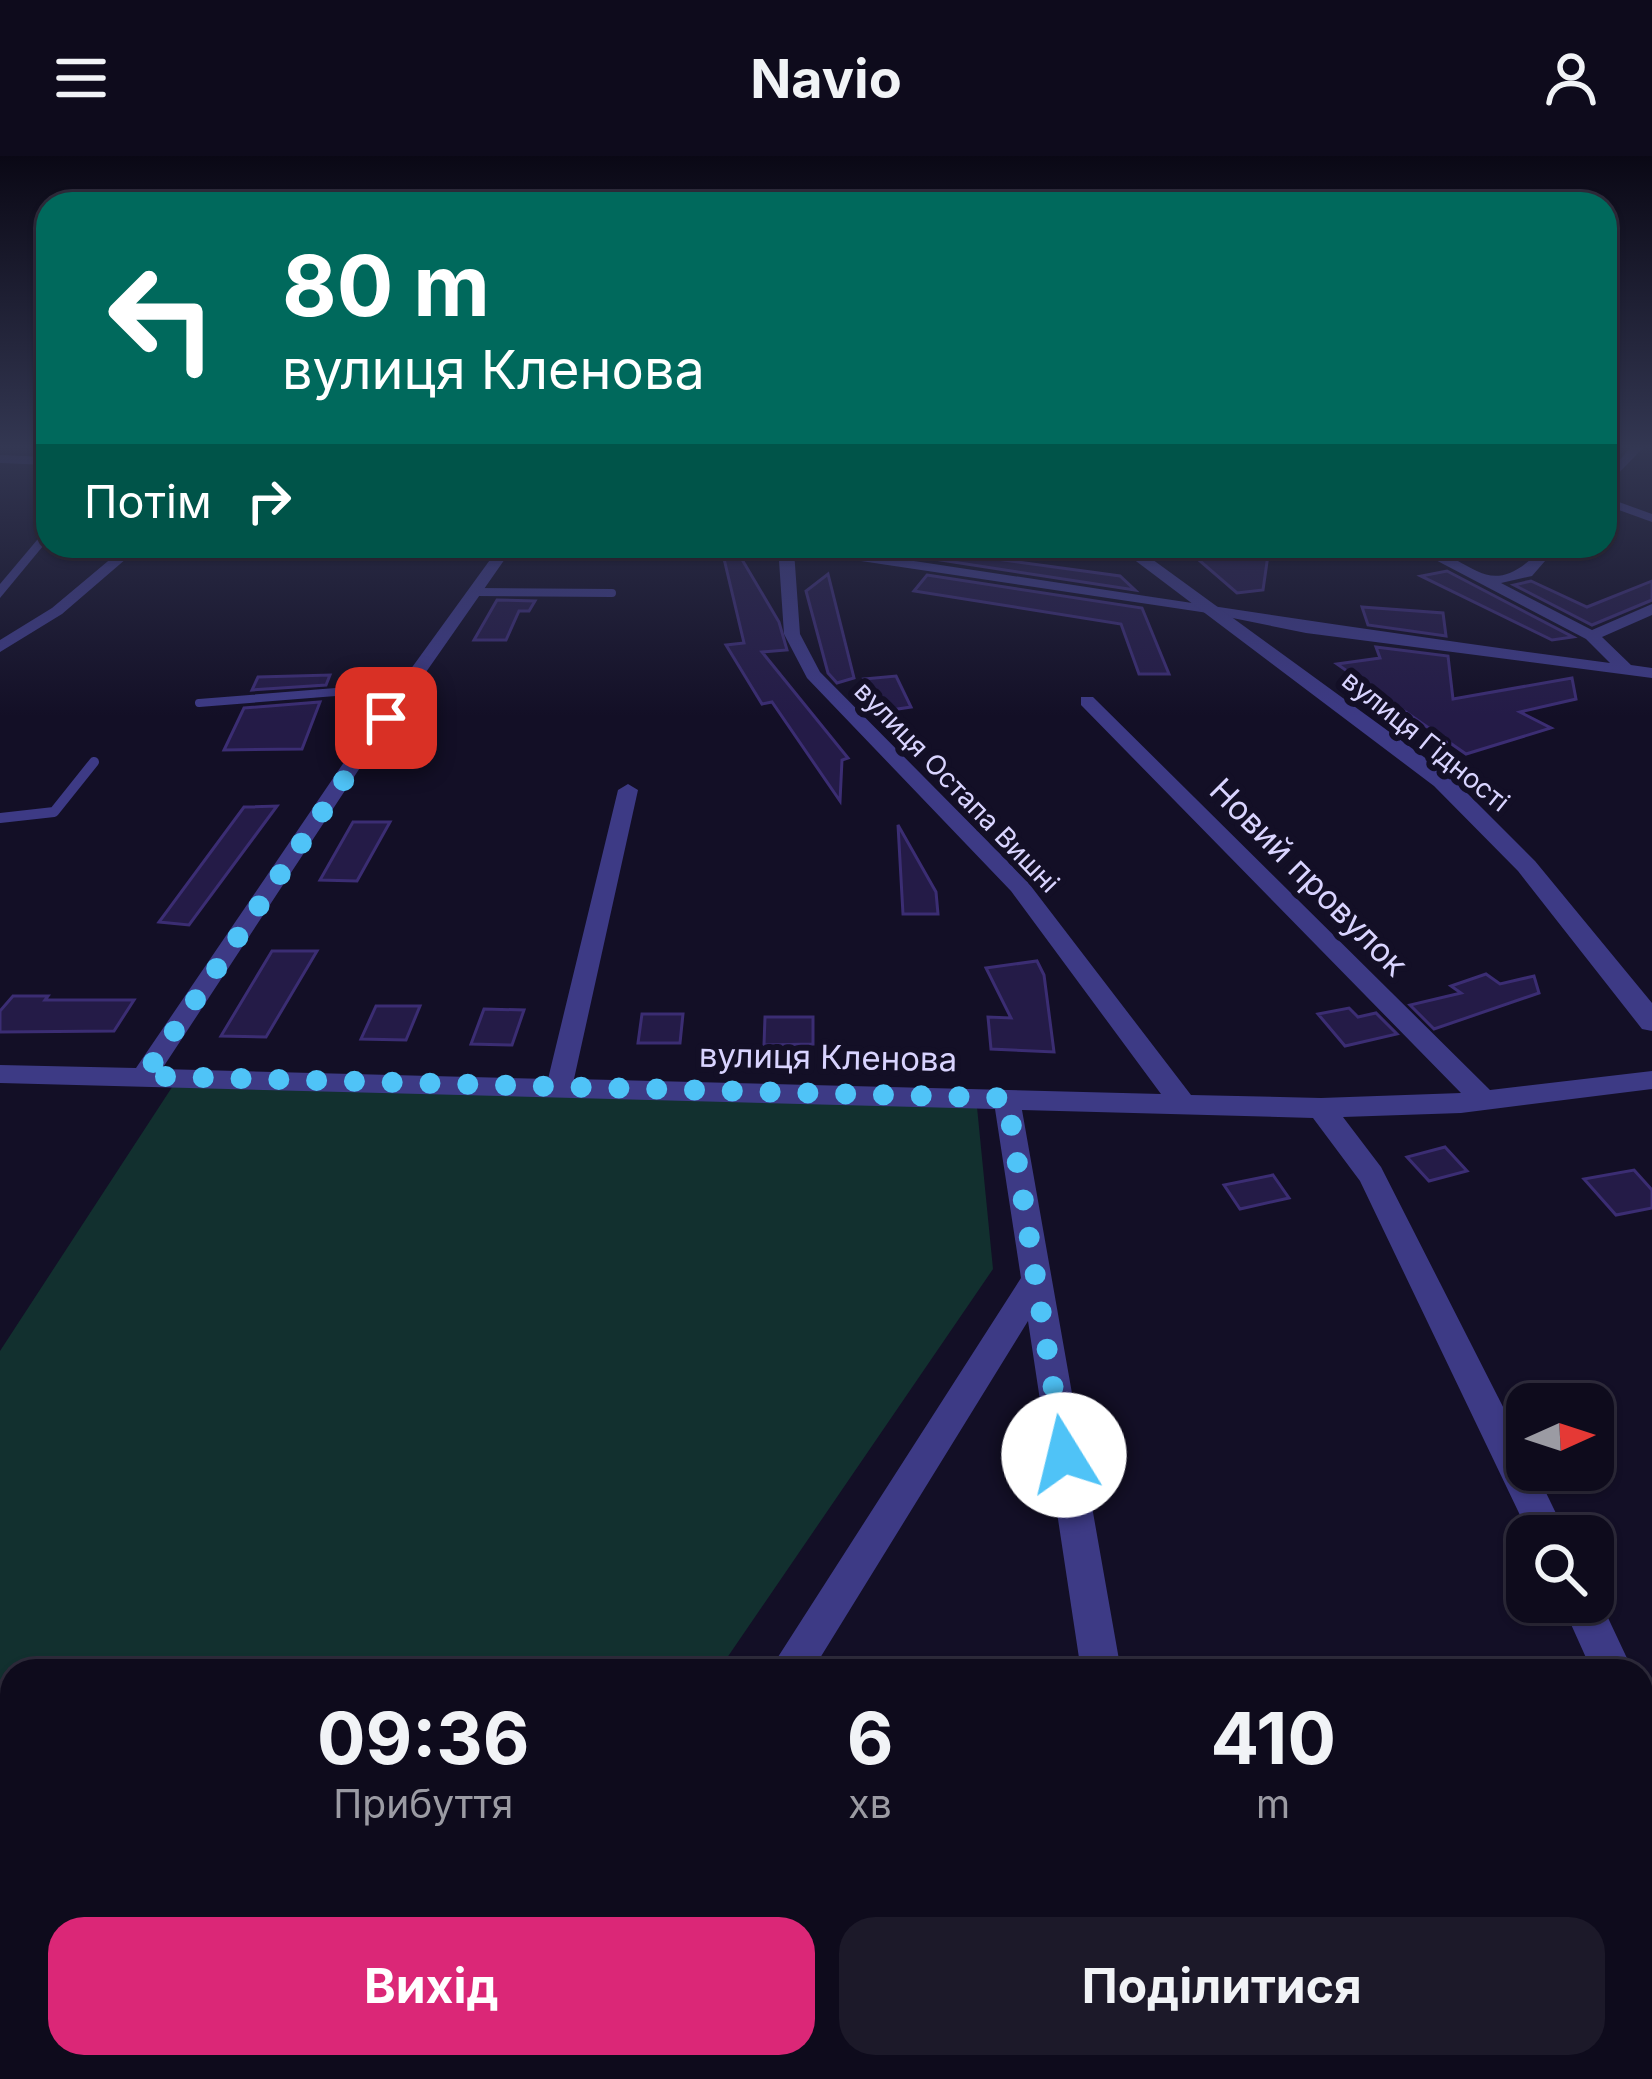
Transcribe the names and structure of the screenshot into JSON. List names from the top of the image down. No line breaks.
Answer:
{"streets":{"street":["вулиця Гідності","вулиця Остапа Вишні","Новий провулок","вулиця Кленова"]},"crossings":[["вулиця Остапа Вишні","вулиця Кленова"],["Новий провулок","вулиця Кленова"]],"north":"right","page":{"header":"Navio","turn":["80 m","вулиця Кленова"],"then":"Потім","eta":["09:36","Прибуття","6","хв","410","m"],"buttons":["Вихід","Поділитися"]}}
